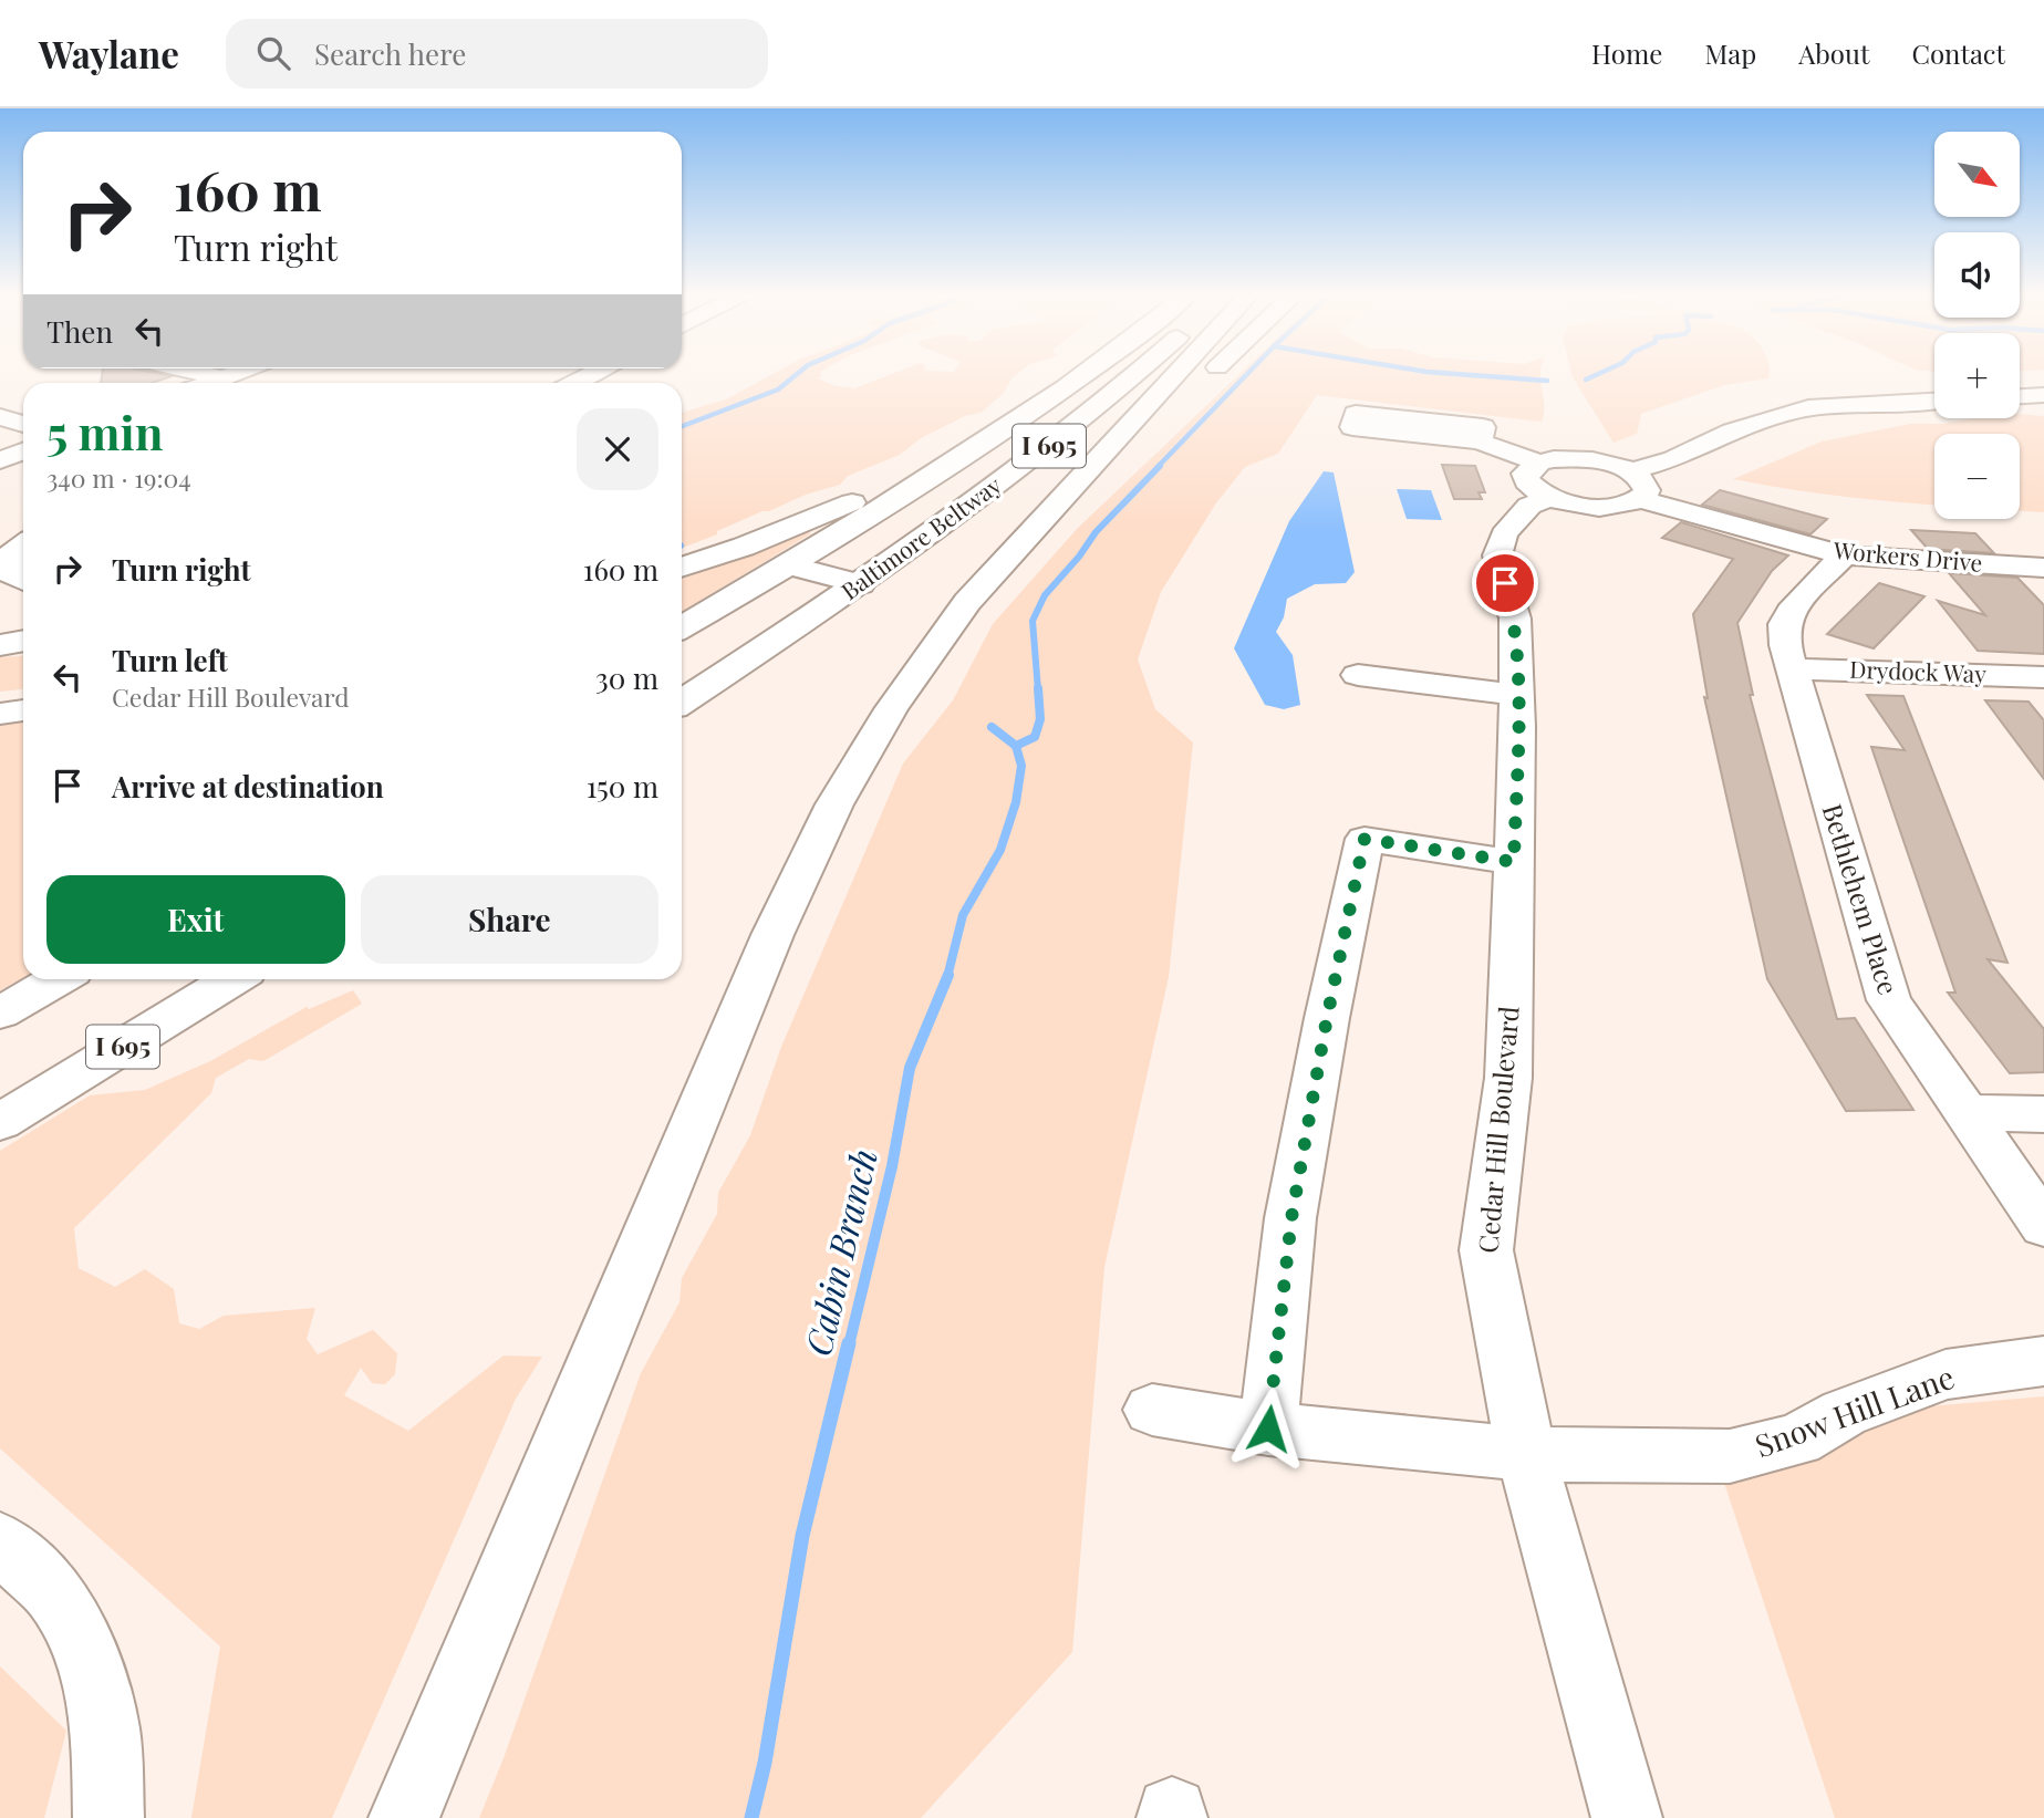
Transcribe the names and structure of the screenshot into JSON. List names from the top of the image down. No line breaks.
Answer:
{"streets":{"main road":["I 695","Baltimore Beltway","Workers Drive","Drydock Way","Bethlehem Place","Cedar Hill Boulevard","Snow Hill Lane"]},"crossings":[["Workers Drive","Bethlehem Place"],["Drydock Way","Bethlehem Place"],["Cedar Hill Boulevard","Snow Hill Lane"]],"water":["Cabin Branch"],"north":"bottom right","page":{"header":"Waylane","search":"Search here","nav":["Home","Map","About","Contact"],"map_buttons":["+","−"],"turn":["160 m","Turn right"],"then":"Then","heading":["5 min","340 m · 19:04"],"list":[{"name":"Turn right","value":"160 m"},{"name":"Turn left","note":"Cedar Hill Boulevard","value":"30 m"},{"name":"Arrive at destination","value":"150 m"}],"buttons":["Exit","Share"]}}
